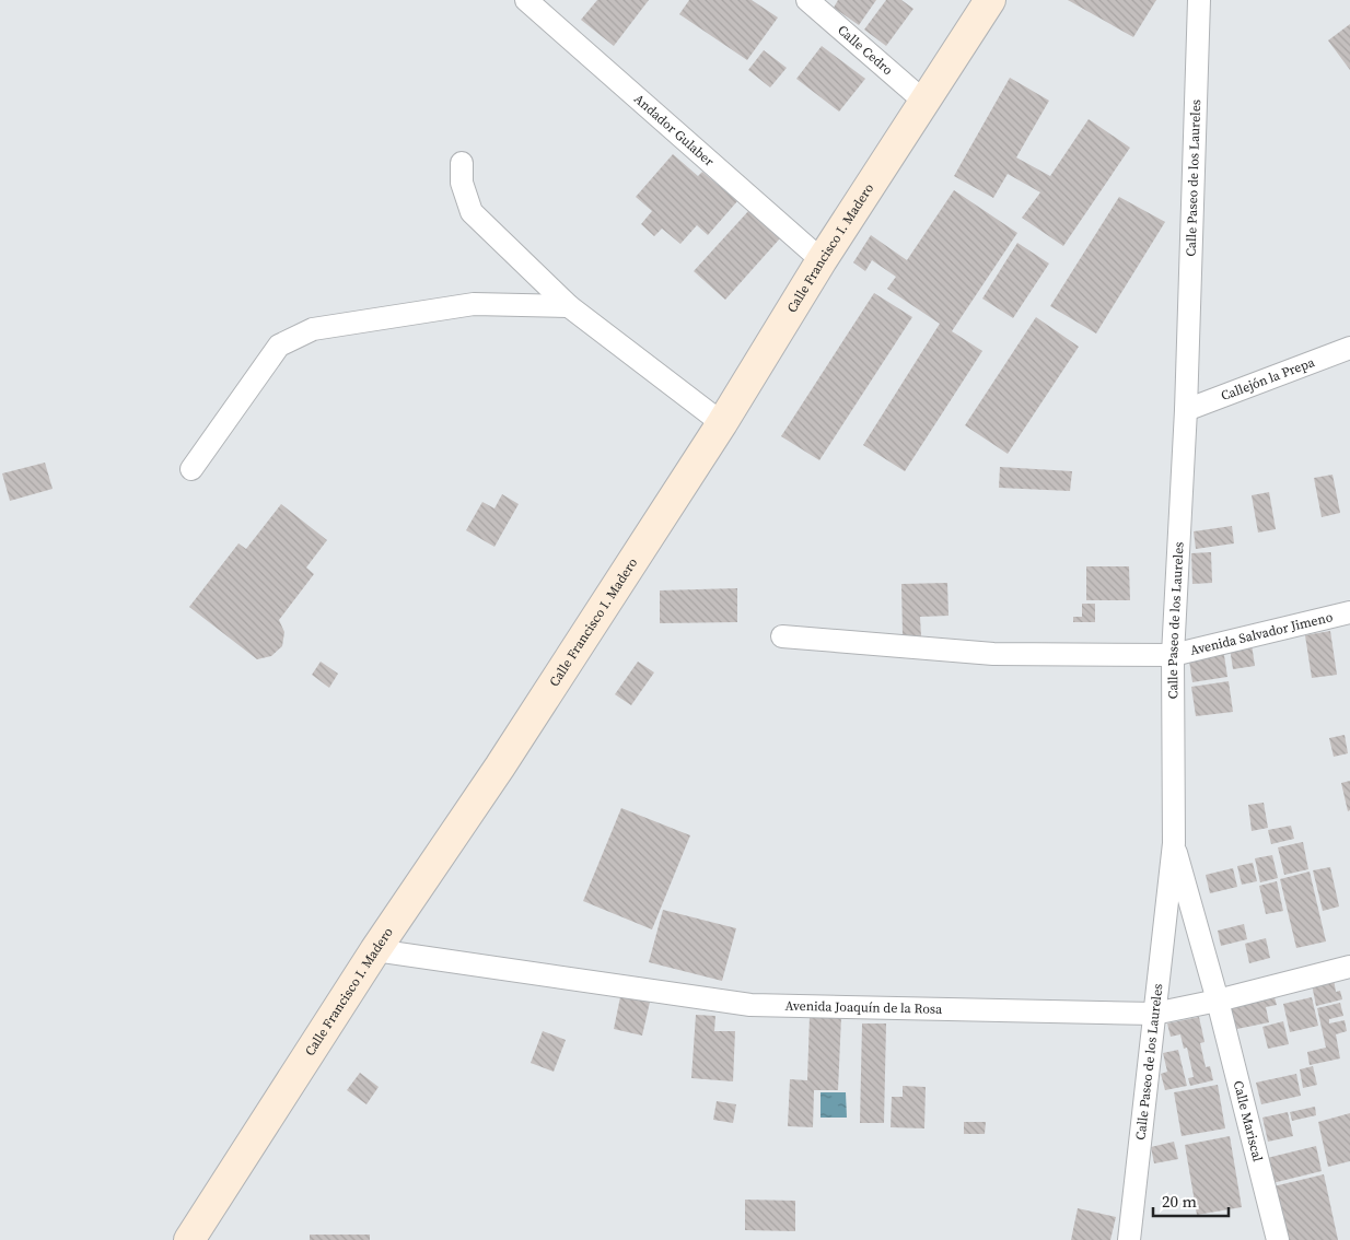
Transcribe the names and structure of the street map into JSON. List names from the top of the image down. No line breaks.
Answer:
{"streets":{"main road":["Calle Francisco I. Madero"],"street":["Calle Cedro","Andador Gulaber","Calle Paseo de los Laureles","Callejón la Prepa","Avenida Salvador Jimeno","Avenida Joaquín de la Rosa","Calle Mariscal"]},"crossings":[["Calle Cedro","Calle Francisco I. Madero"],["Andador Gulaber","Calle Francisco I. Madero"],["Calle Paseo de los Laureles","Callejón la Prepa"],["Calle Paseo de los Laureles","Avenida Salvador Jimeno"],["Calle Paseo de los Laureles","Avenida Joaquín de la Rosa"],["Calle Paseo de los Laureles","Calle Mariscal"],["Calle Francisco I. Madero","Avenida Joaquín de la Rosa"],["Avenida Joaquín de la Rosa","Calle Mariscal"]],"scale_bar":"20 m"}
